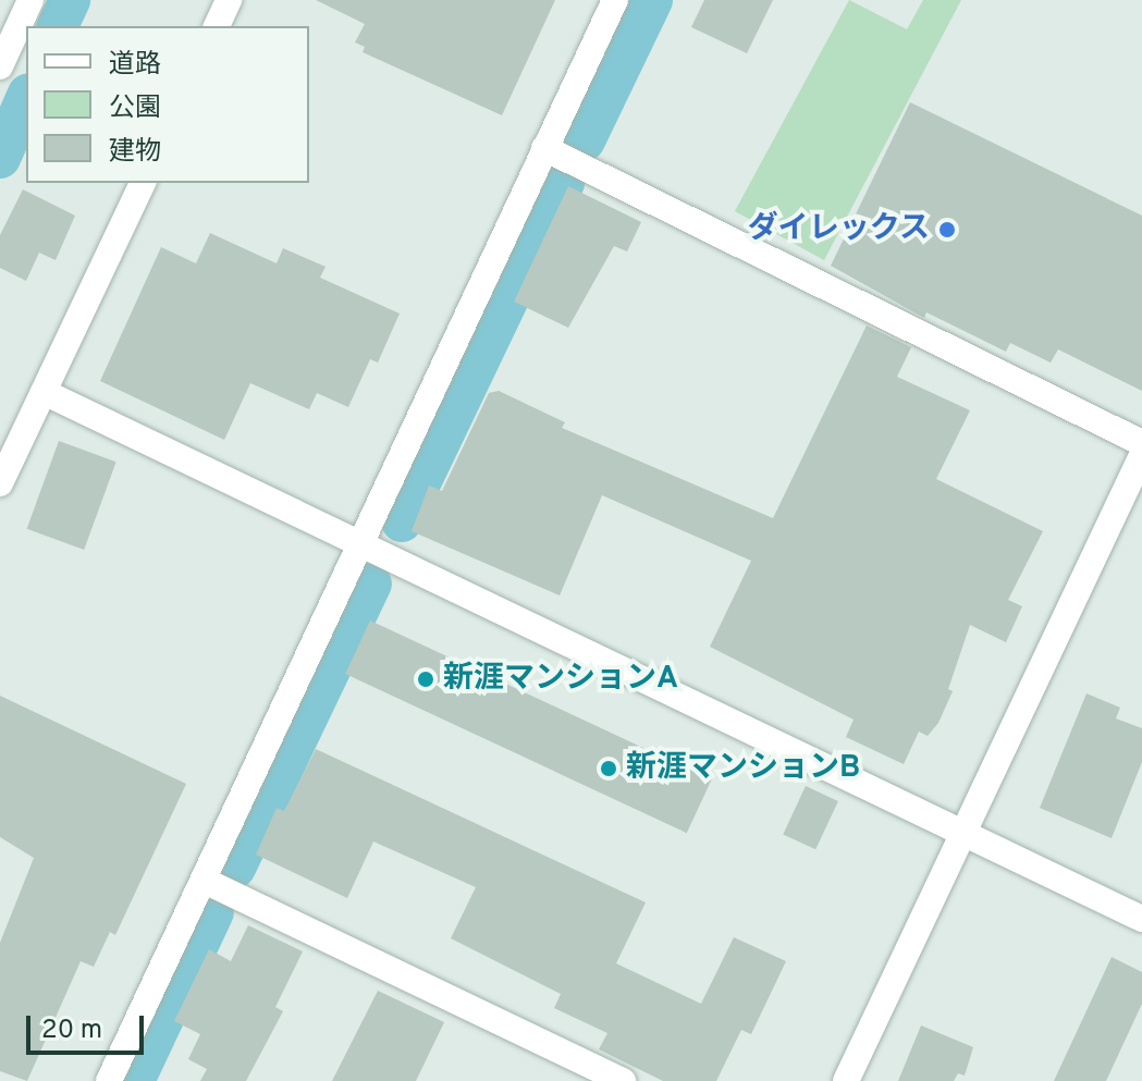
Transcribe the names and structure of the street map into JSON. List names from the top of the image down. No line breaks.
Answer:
{"places":["ダイレックス","新涯マンションA","新涯マンションB"],"legend":["道路","公園","建物"],"scale_bar":"20 m"}
